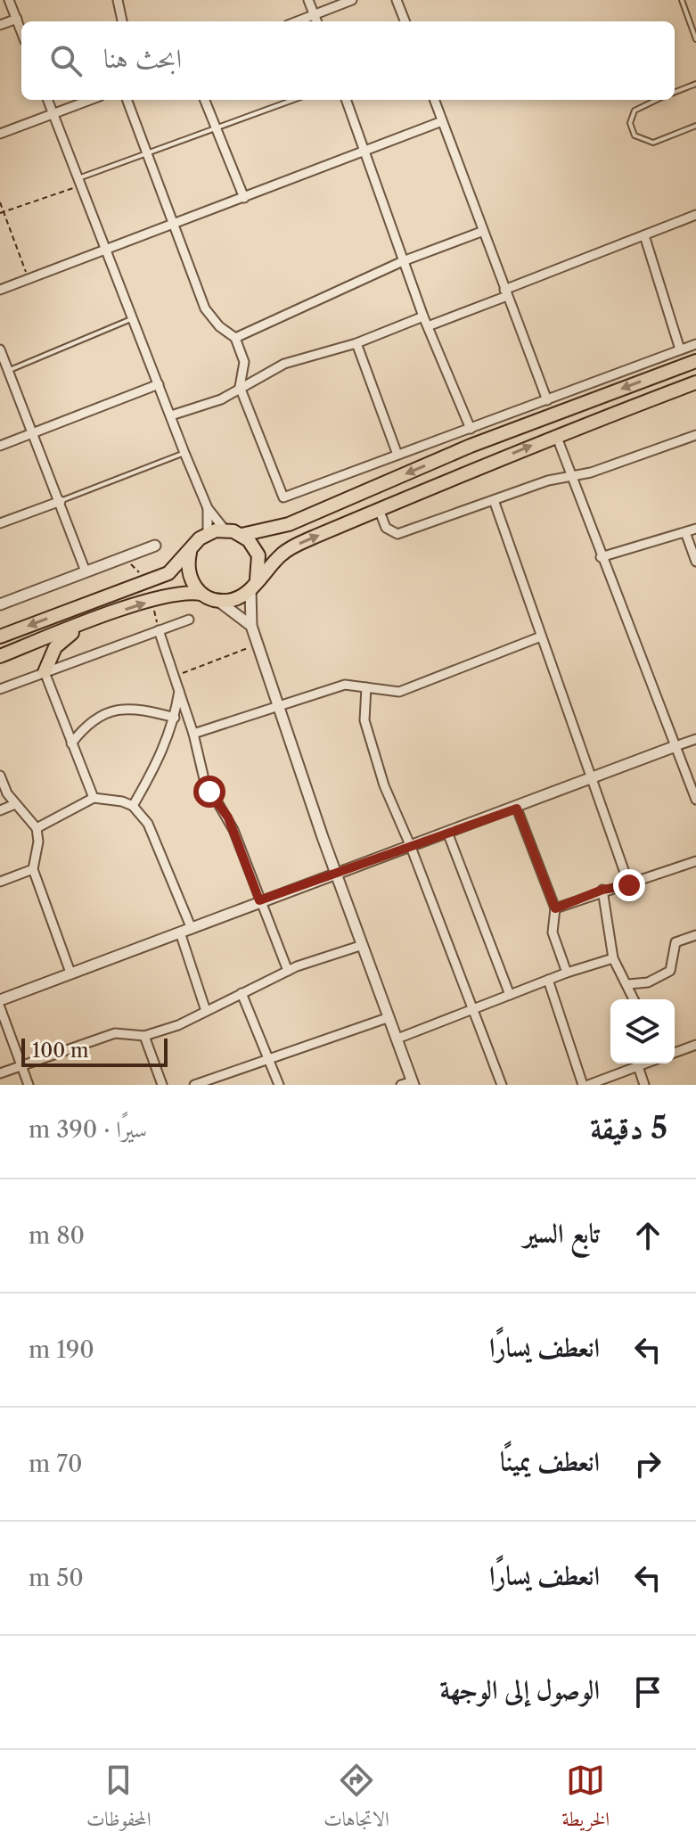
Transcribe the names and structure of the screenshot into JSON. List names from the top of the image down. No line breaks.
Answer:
{"scale_bar":"100 m","page":{"search":"ابحث هنا","scale":"100 m","heading":["5 دقيقة","سيرًا · 390 m"],"list":[["تابع السير","80 m"],["انعطف يسارًا","190 m"],["انعطف يمينًا","70 m"],["انعطف يسارًا","50 m"],"الوصول إلى الوجهة"],"nav":["الخريطة","الاتجاهات","المحفوظات"]}}
